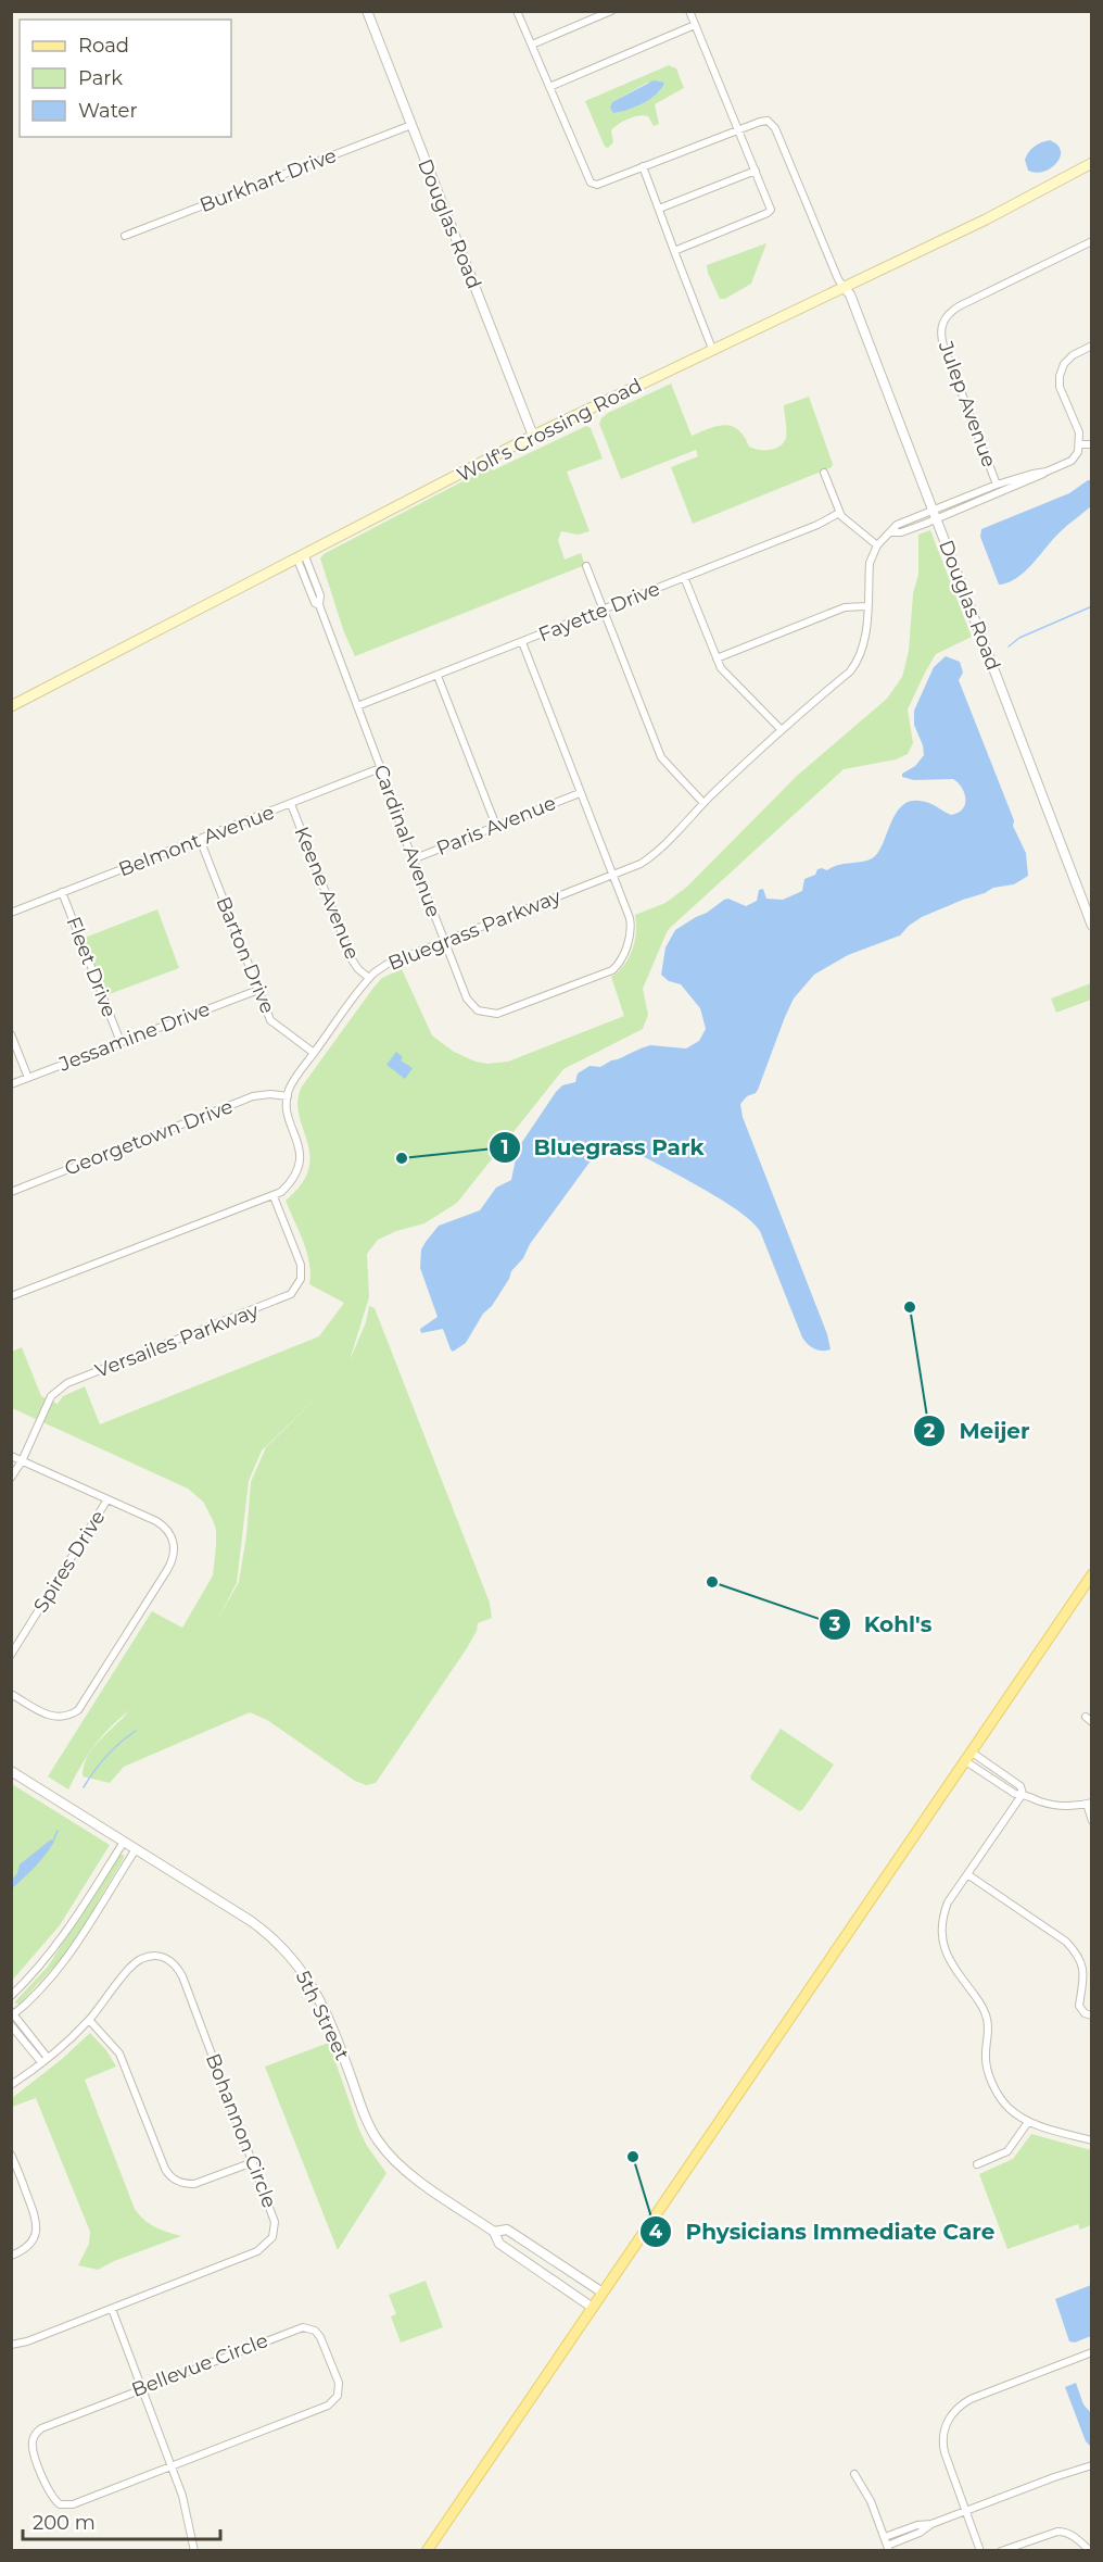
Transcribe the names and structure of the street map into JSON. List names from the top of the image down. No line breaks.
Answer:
{"streets":{"main road":["Wolf's Crossing Road"],"street":["Burkhart Drive","Douglas Road","Julep Avenue","Fayette Drive","Paris Avenue","Belmont Avenue","Cardinal Avenue","Keene Avenue","Bluegrass Parkway","Barton Drive","Fleet Drive","Jessamine Drive","Georgetown Drive","Versailes Parkway","Spires Drive","5th Street","Bohannon Circle","Bellevue Circle"]},"crossings":[["Burkhart Drive","Douglas Road"],["Douglas Road","Wolf's Crossing Road"],["Wolf's Crossing Road","Cardinal Avenue"],["Fayette Drive","Cardinal Avenue"],["Paris Avenue","Cardinal Avenue"],["Belmont Avenue","Cardinal Avenue"],["Belmont Avenue","Keene Avenue"],["Belmont Avenue","Barton Drive"],["Belmont Avenue","Fleet Drive"],["Cardinal Avenue","Bluegrass Parkway"],["Keene Avenue","Bluegrass Parkway"],["Bluegrass Parkway","Barton Drive"],["Bluegrass Parkway","Georgetown Drive"],["Barton Drive","Jessamine Drive"],["Fleet Drive","Jessamine Drive"]],"places":["Bluegrass Park","Meijer","Kohl's","Physicians Immediate Care"],"legend":["Road","Park","Water"],"scale_bar":"200 m"}
